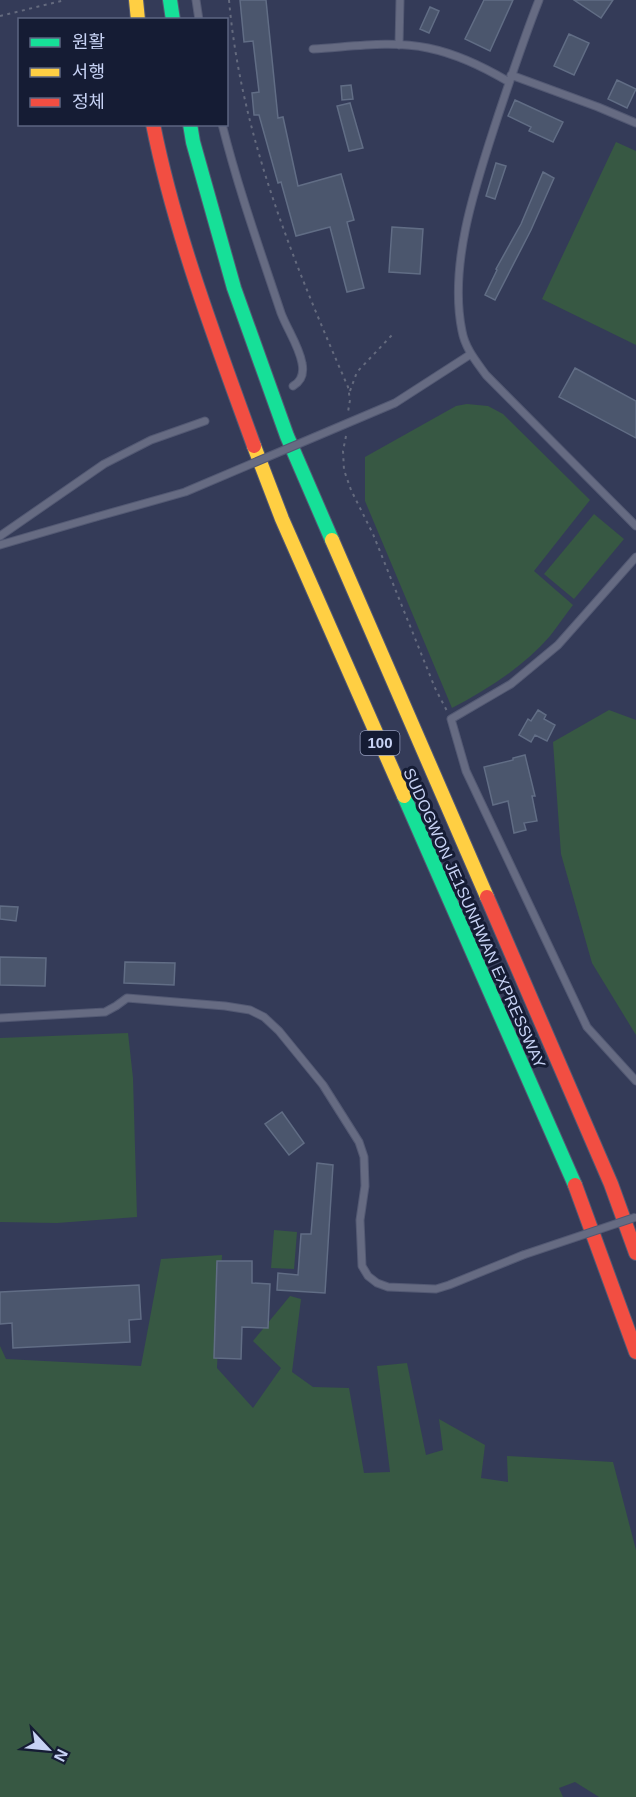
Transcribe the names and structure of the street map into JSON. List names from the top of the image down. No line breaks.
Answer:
{"streets":{"highway":["100","SUDOGWON JE1SUNHWAN EXPRESSWAY"]},"legend":["원활","서행","정체"],"north":"bottom right"}
